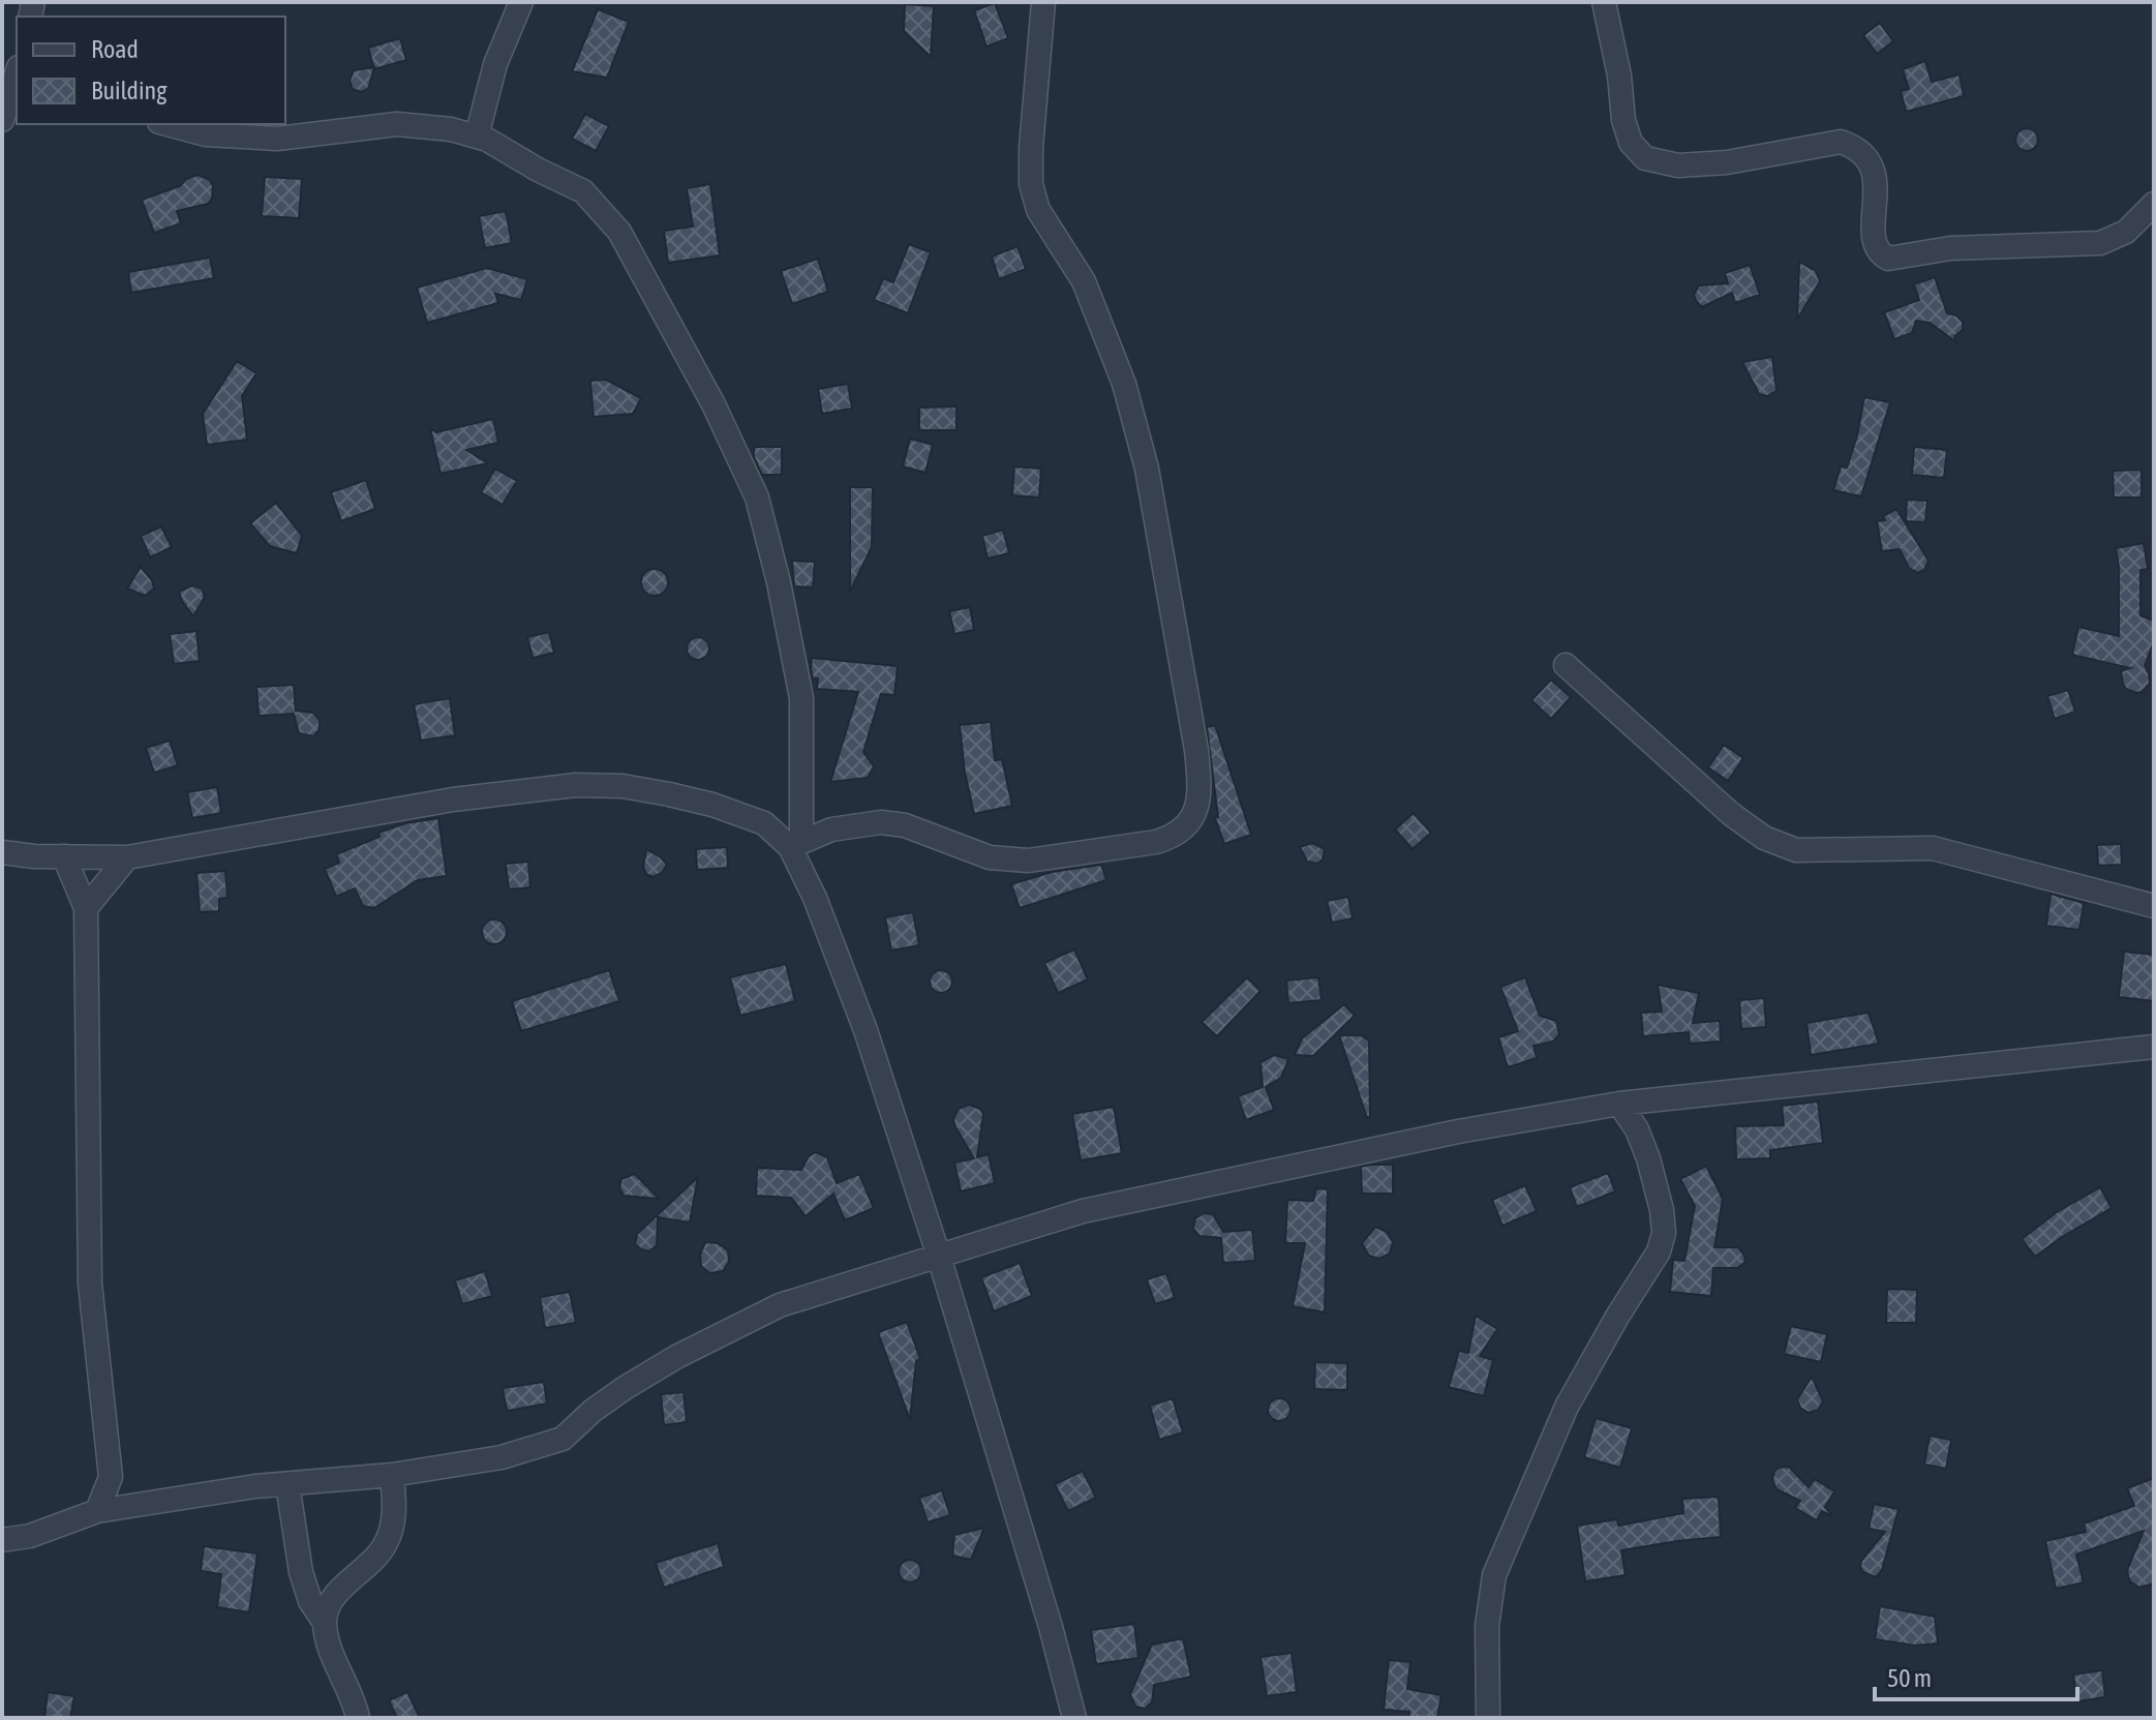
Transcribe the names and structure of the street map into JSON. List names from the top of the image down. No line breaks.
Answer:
{"legend":["Road","Building"],"scale_bar":"50 m"}
